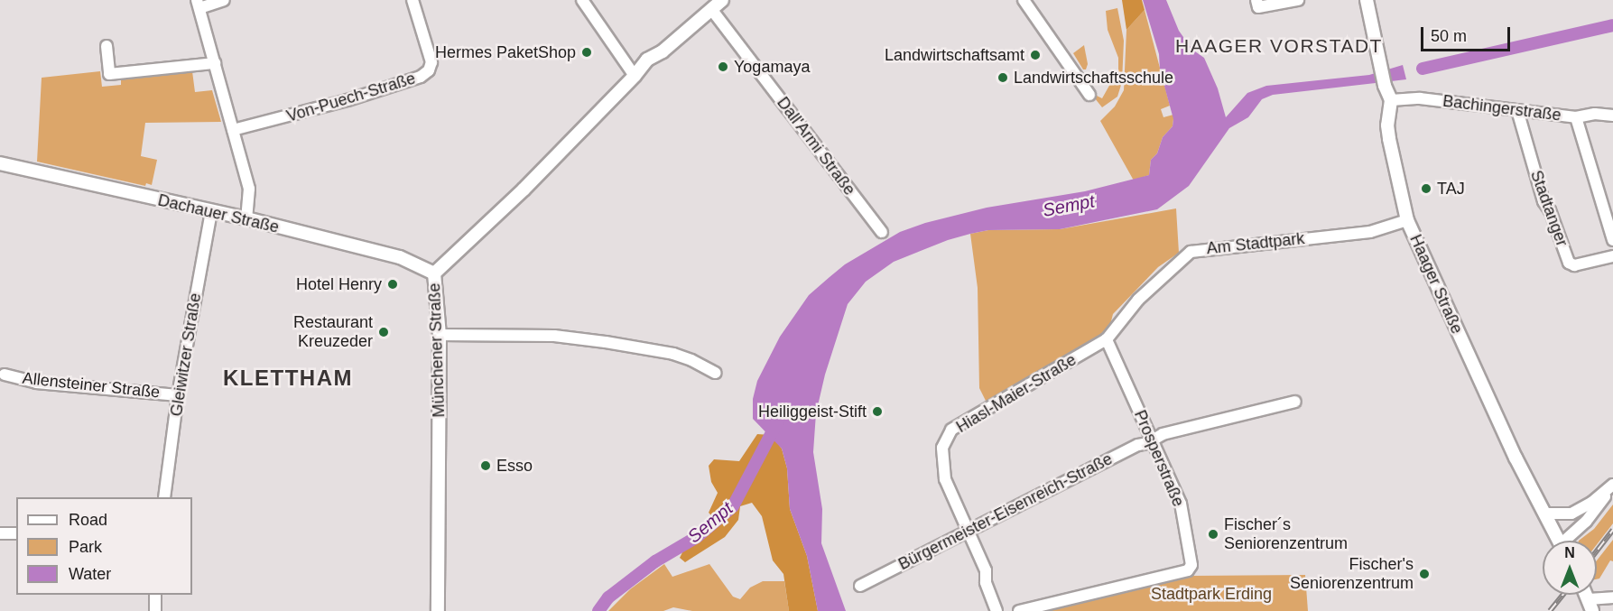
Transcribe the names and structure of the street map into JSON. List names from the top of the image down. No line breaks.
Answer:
{"streets":{"street":["Von-Puech-Straße","Bachingerstraße","Dall'Armi Straße","Stadtanger","Dachauer Straße","Am Stadtpark","Haager Straße","Münchener Straße","Gleiwitzer Straße","Allensteiner Straße","Hiasl-Maier-Straße","Prosperstraße","Bürgermeister-Eisenreich-Straße"]},"crossings":[["Bachingerstraße","Stadtanger"],["Bachingerstraße","Haager Straße"],["Dall'Armi Straße","Münchener Straße"],["Dachauer Straße","Münchener Straße"],["Dachauer Straße","Gleiwitzer Straße"],["Am Stadtpark","Haager Straße"],["Am Stadtpark","Hiasl-Maier-Straße"],["Am Stadtpark","Prosperstraße"],["Gleiwitzer Straße","Allensteiner Straße"],["Hiasl-Maier-Straße","Prosperstraße"],["Hiasl-Maier-Straße","Bürgermeister-Eisenreich-Straße"],["Prosperstraße","Bürgermeister-Eisenreich-Straße"]],"districts":["HAAGER VORSTADT","KLETTHAM"],"water":["Sempt"],"parks":["Stadtpark Erding"],"places":["Hermes PaketShop","Landwirtschaftsamt","Yogamaya","Landwirtschaftsschule","TAJ","Hotel Henry","Restaurant Kreuzeder","Heiliggeist-Stift","Esso","Fischer´s Seniorenzentrum","Fischer's Seniorenzentrum"],"legend":["Road","Park","Water"],"scale_bar":"50 m","north":"top"}
